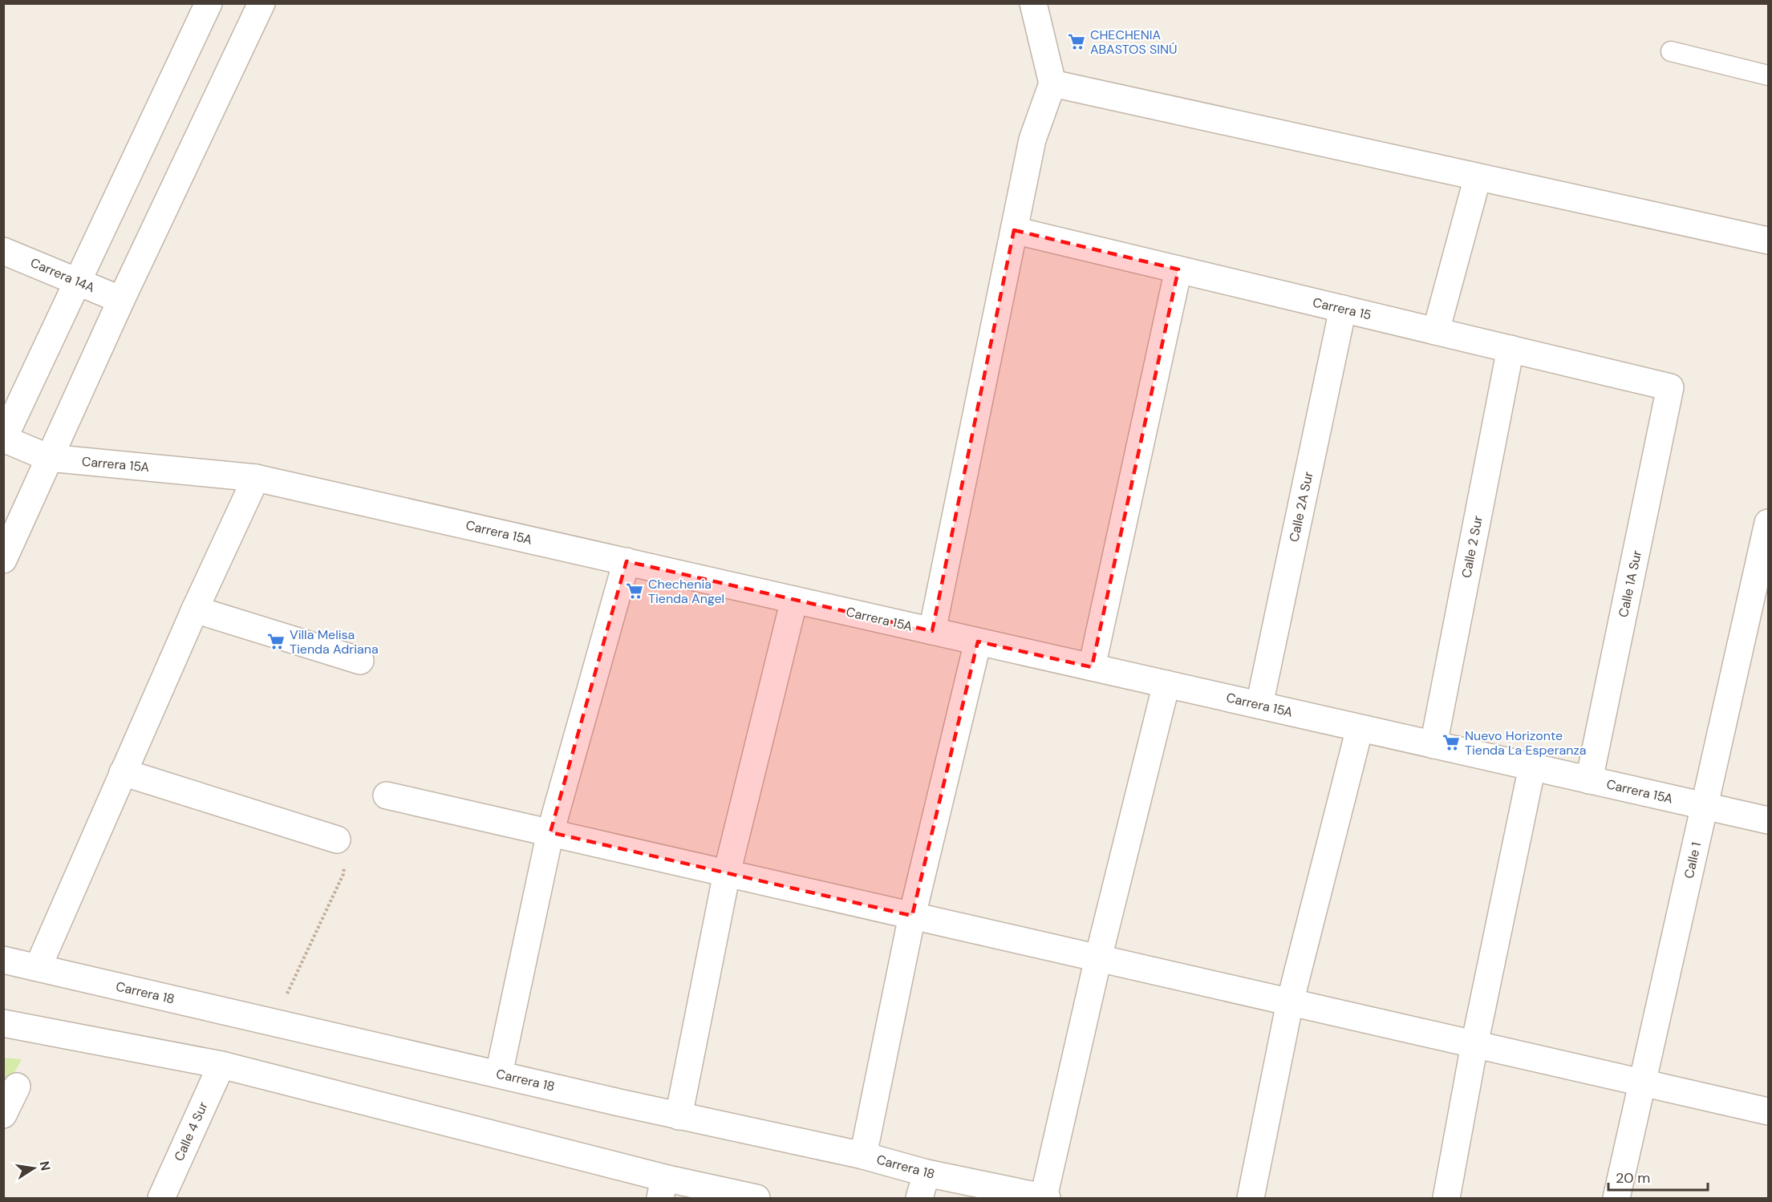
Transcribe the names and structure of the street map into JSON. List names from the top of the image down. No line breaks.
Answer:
{"streets":{"street":["Carrera 14A","Carrera 15","Carrera 15A","Calle 2A Sur","Calle 2 Sur","Calle 1A Sur","Calle 1","Carrera 18","Calle 4 Sur"]},"crossings":[["Carrera 15","Calle 2A Sur"],["Carrera 15","Calle 2 Sur"],["Carrera 15","Calle 1A Sur"],["Carrera 15A","Calle 2A Sur"],["Carrera 15A","Calle 2 Sur"],["Carrera 15A","Calle 1A Sur"],["Carrera 15A","Calle 1"]],"places":{"supermarket":["CHECHENIA ABASTOS SINÚ","Chechenia Tienda Angel","Villa Melisa Tienda Adriana","Nuevo Horizonte Tienda La Esperanza"]},"scale_bar":"20 m","north":"right"}
